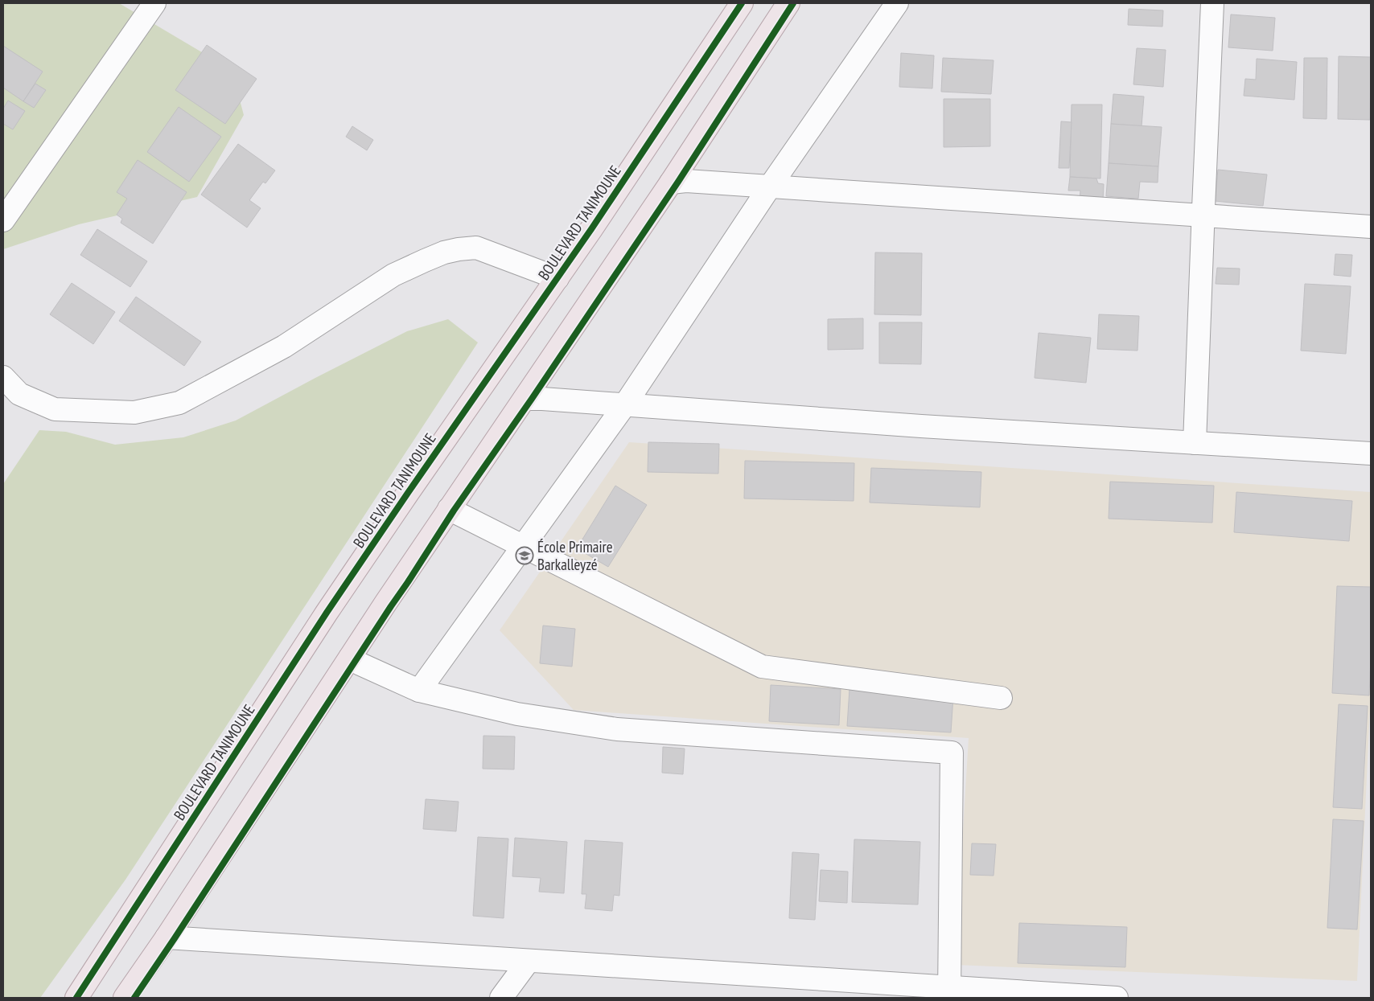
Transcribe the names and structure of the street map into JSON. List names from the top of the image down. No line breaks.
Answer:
{"streets":{"main road":["BOULEVARD TANIMOUNE"]},"places":{"school or university":["École Primaire Barkalleyzé"]}}
